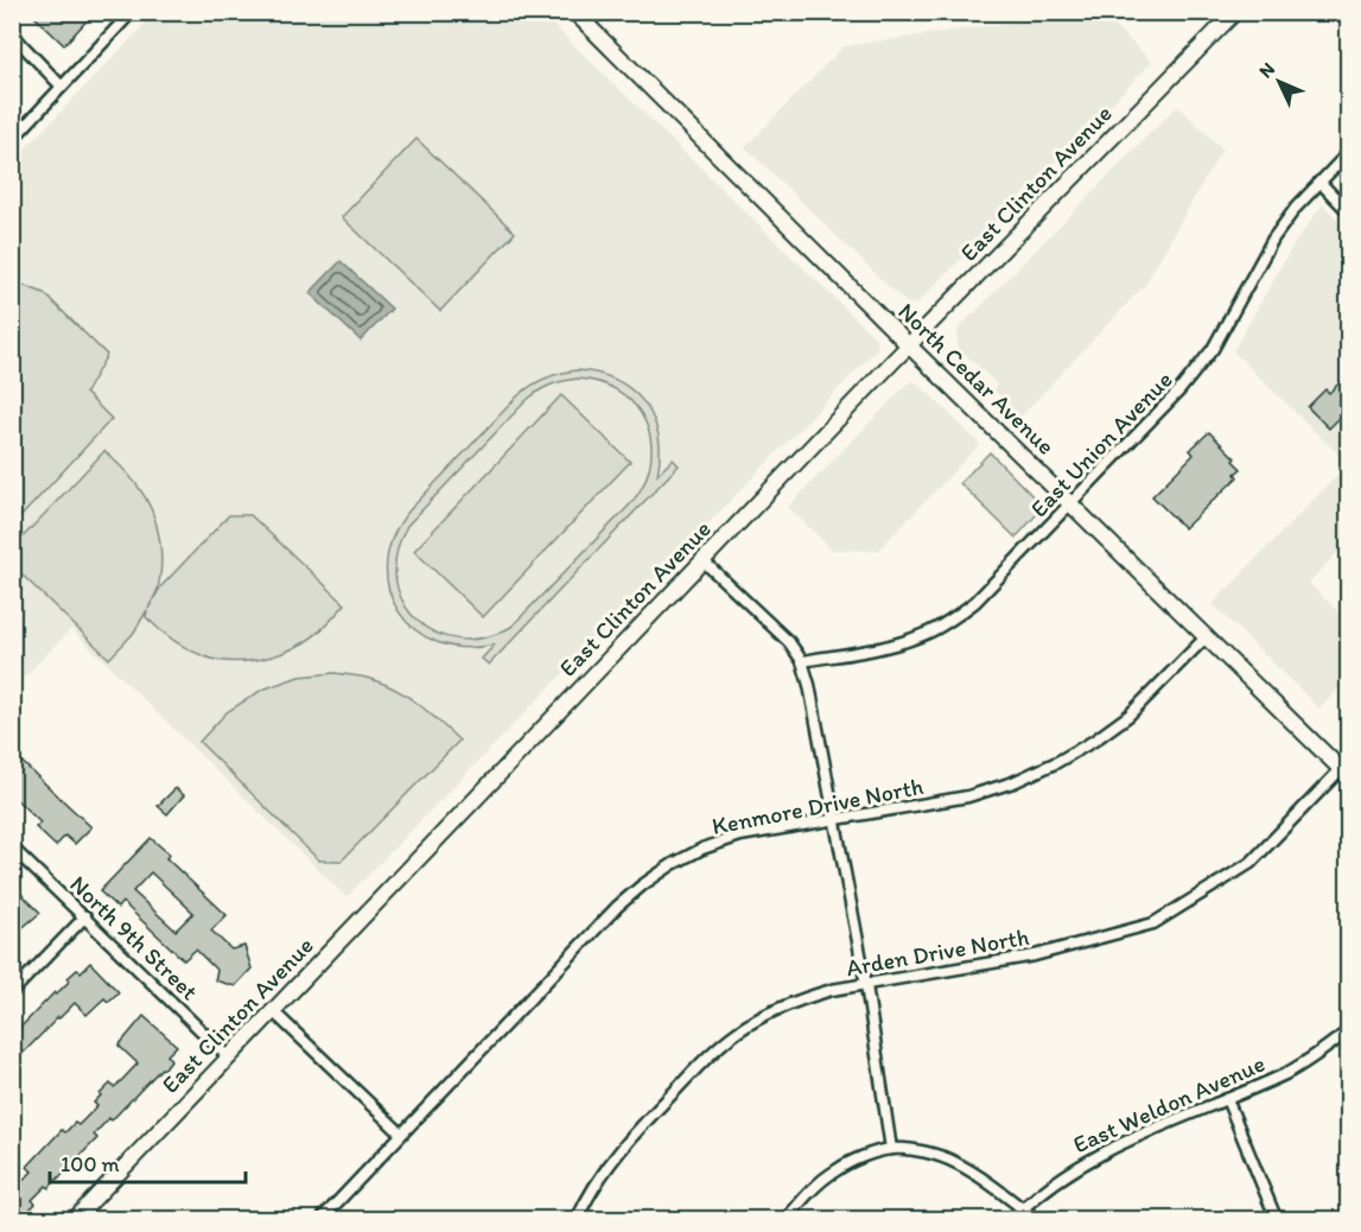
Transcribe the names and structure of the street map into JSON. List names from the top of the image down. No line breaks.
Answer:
{"streets":{"main road":["East Clinton Avenue","North Cedar Avenue"],"street":["East Union Avenue","Kenmore Drive North","North 9th Street","Arden Drive North","East Weldon Avenue"]},"crossings":[["East Clinton Avenue","North Cedar Avenue"],["East Clinton Avenue","North 9th Street"],["North Cedar Avenue","East Union Avenue"],["North Cedar Avenue","Kenmore Drive North"],["North Cedar Avenue","Arden Drive North"]],"scale_bar":"100 m","north":"top left"}
